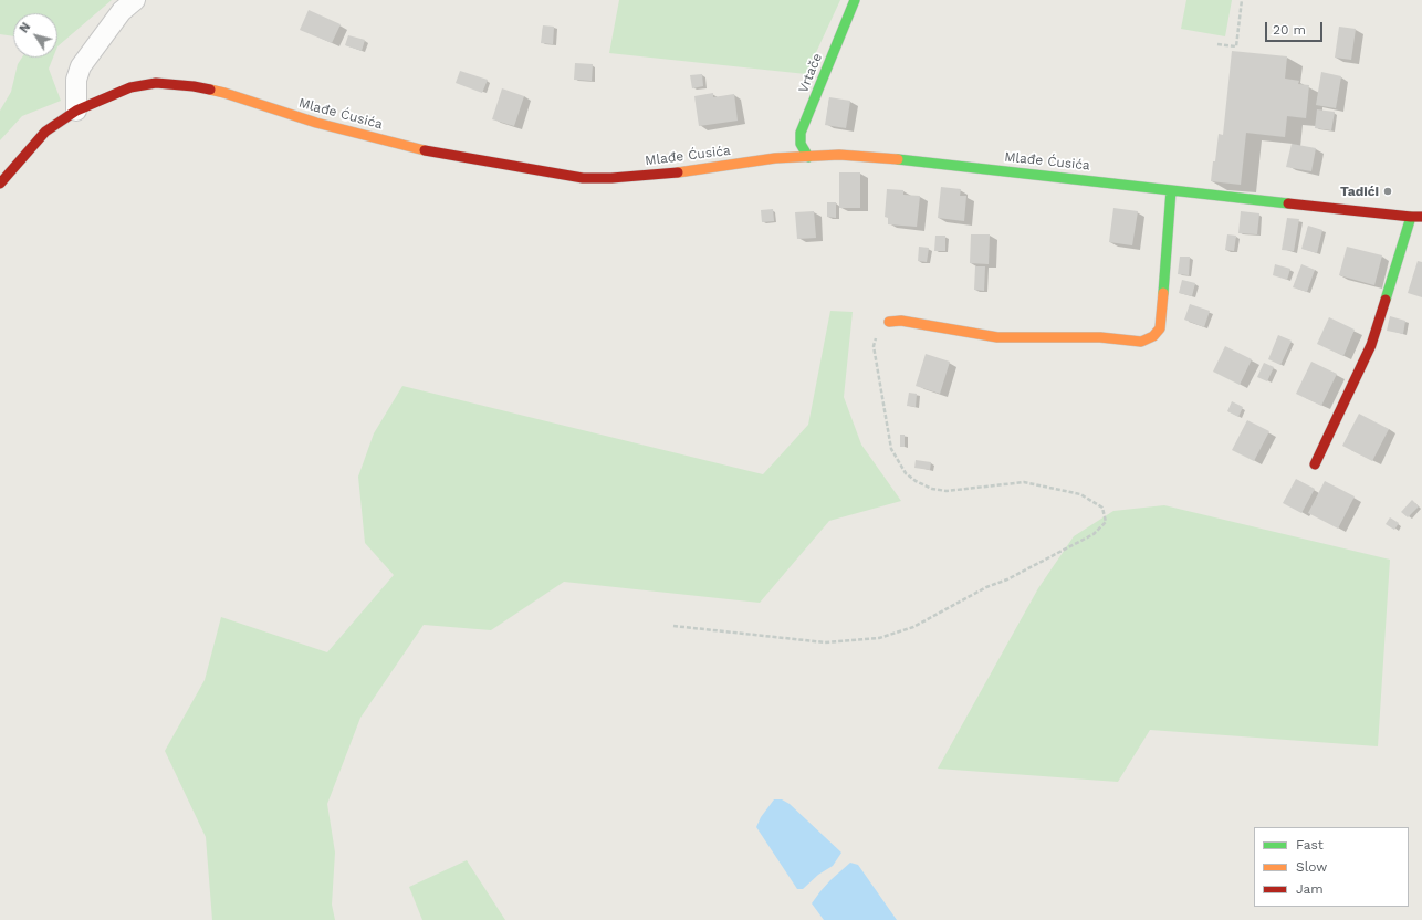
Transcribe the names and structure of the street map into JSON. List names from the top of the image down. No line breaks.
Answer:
{"streets":{"street":["Vrtače","Mlađe Ćusića"]},"crossings":[["Vrtače","Mlađe Ćusića"]],"places":["Tadići"],"legend":["Fast","Slow","Jam"],"scale_bar":"20 m","north":"top left"}
